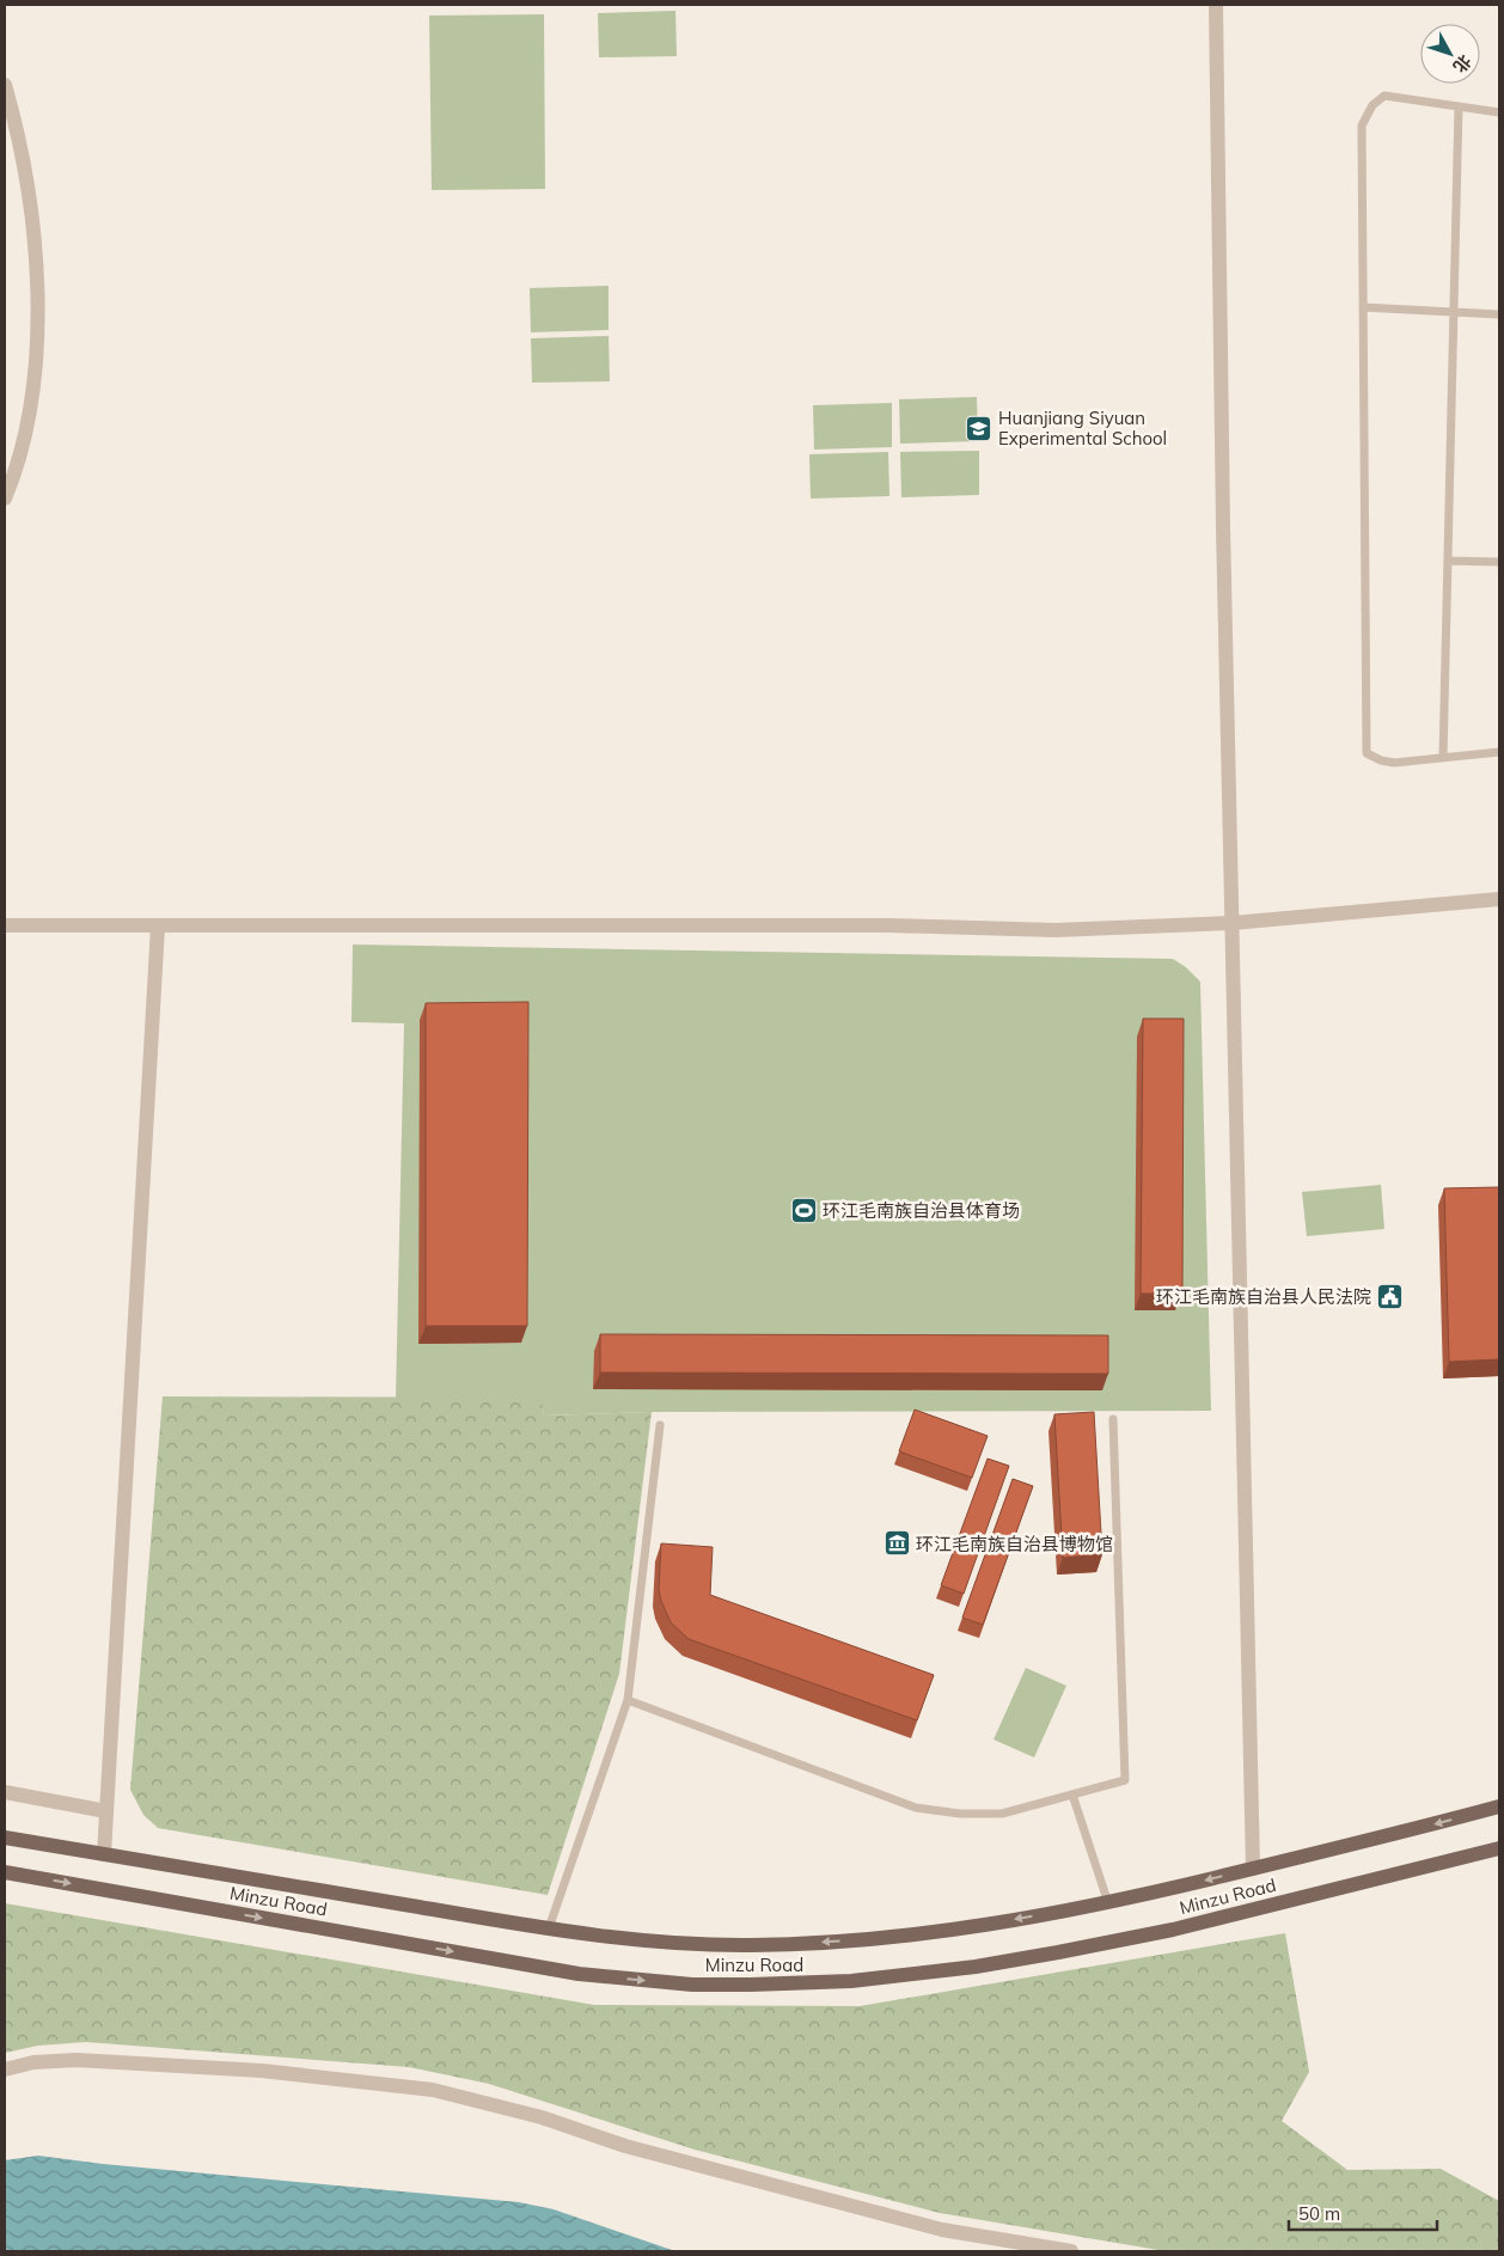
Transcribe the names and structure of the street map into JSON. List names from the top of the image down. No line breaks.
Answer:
{"streets":{"main road":["Minzu Road"]},"places":{"school or university":["Huanjiang Siyuan Experimental School"],"sports":["环江毛南族自治县体育场"],"public building":["环江毛南族自治县人民法院"],"museum":["环江毛南族自治县博物馆"]},"scale_bar":"50 m","north":"bottom right"}
